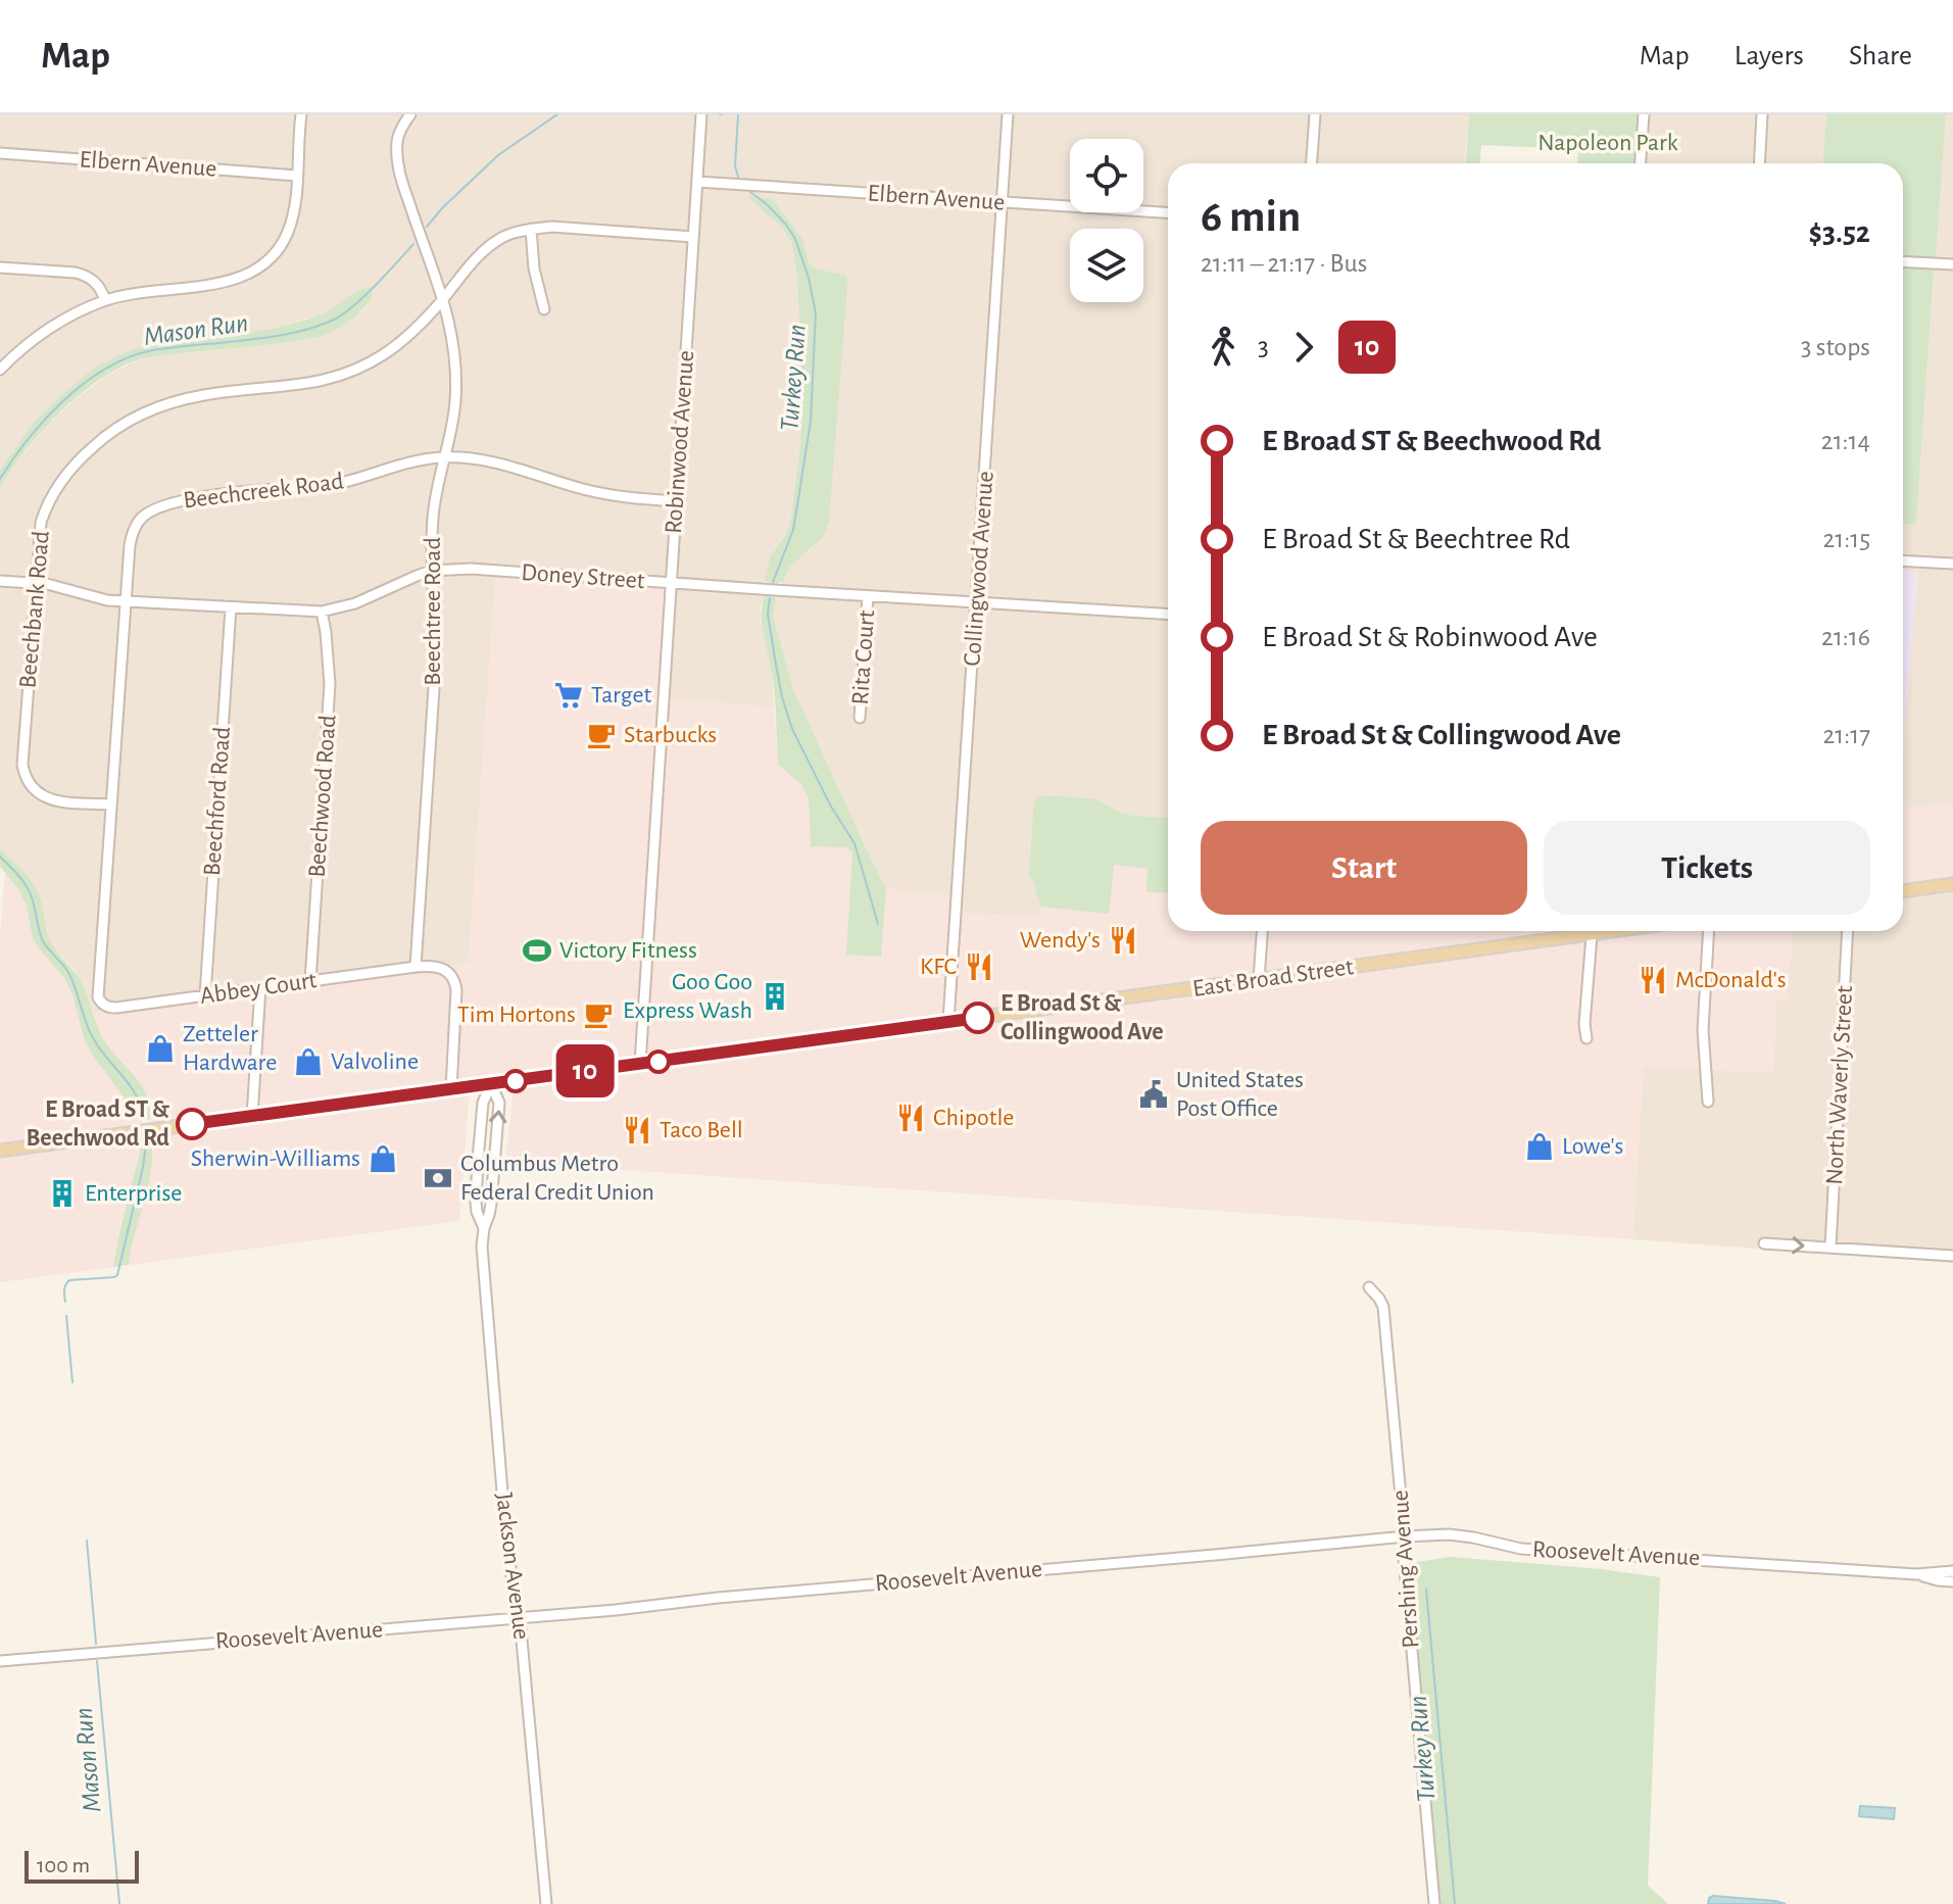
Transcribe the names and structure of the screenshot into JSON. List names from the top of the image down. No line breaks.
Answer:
{"streets":{"main road":["East Broad Street"],"street":["Elbern Avenue","Robinwood Avenue","Beechcreek Road","Collingwood Avenue","Doney Street","Beechbank Road","Beechtree Road","Rita Court","Beechwood Road","Beechford Road","Abbey Court","North Waverly Street","Roosevelt Avenue","Jackson Avenue","Pershing Avenue"]},"crossings":[["Elbern Avenue","Robinwood Avenue"],["Elbern Avenue","Collingwood Avenue"],["Robinwood Avenue","Beechcreek Road"],["Robinwood Avenue","Doney Street"],["Robinwood Avenue","Beechbank Road"],["Robinwood Avenue","East Broad Street"],["Beechcreek Road","Doney Street"],["Beechcreek Road","Beechbank Road"],["Beechcreek Road","Beechtree Road"],["Beechcreek Road","Abbey Court"],["Collingwood Avenue","Doney Street"],["Collingwood Avenue","East Broad Street"],["Doney Street","Beechbank Road"],["Doney Street","Beechtree Road"],["Doney Street","Rita Court"],["Doney Street","Beechwood Road"],["Doney Street","Beechford Road"],["Beechbank Road","Beechtree Road"],["Beechtree Road","Abbey Court"],["Beechwood Road","Abbey Court"],["Beechford Road","Abbey Court"],["East Broad Street","Jackson Avenue"],["Roosevelt Avenue","Jackson Avenue"],["Roosevelt Avenue","Pershing Avenue"]],"water":["Mason Run","Turkey Run"],"parks":["Napoleon Park"],"places":{"supermarket":["Target"],"cafe":["Starbucks","Tim Hortons"],"restaurant":["Wendy's","KFC","McDonald's","Chipotle","Taco Bell"],"sports":["Victory Fitness"],"building":["Goo Goo Express Wash","Enterprise"],"other":["E Broad St & Collingwood Ave","E Broad ST & Beechwood Rd"],"shop":["Zetteler Hardware","Valvoline","Lowe's","Sherwin-Williams"],"public building":["United States Post Office"],"bank":["Columbus Metro Federal Credit Union"]},"lines":["bus line 10"],"scale_bar":"100 m","page":{"header":"Map","nav":["Map","Layers","Share"],"on_map":"10","heading":["6 min","21:11 – 21:17 · Bus","$3.52"],"legs":["3","10","3 stops"],"list":[{"name":"E Broad ST & Beechwood Rd","value":"21:14"},{"name":"E Broad St & Beechtree Rd","value":"21:15"},{"name":"E Broad St & Robinwood Ave","value":"21:16"},{"name":"E Broad St & Collingwood Ave","value":"21:17"}],"buttons":["Start","Tickets"],"scale":"100 m"}}
